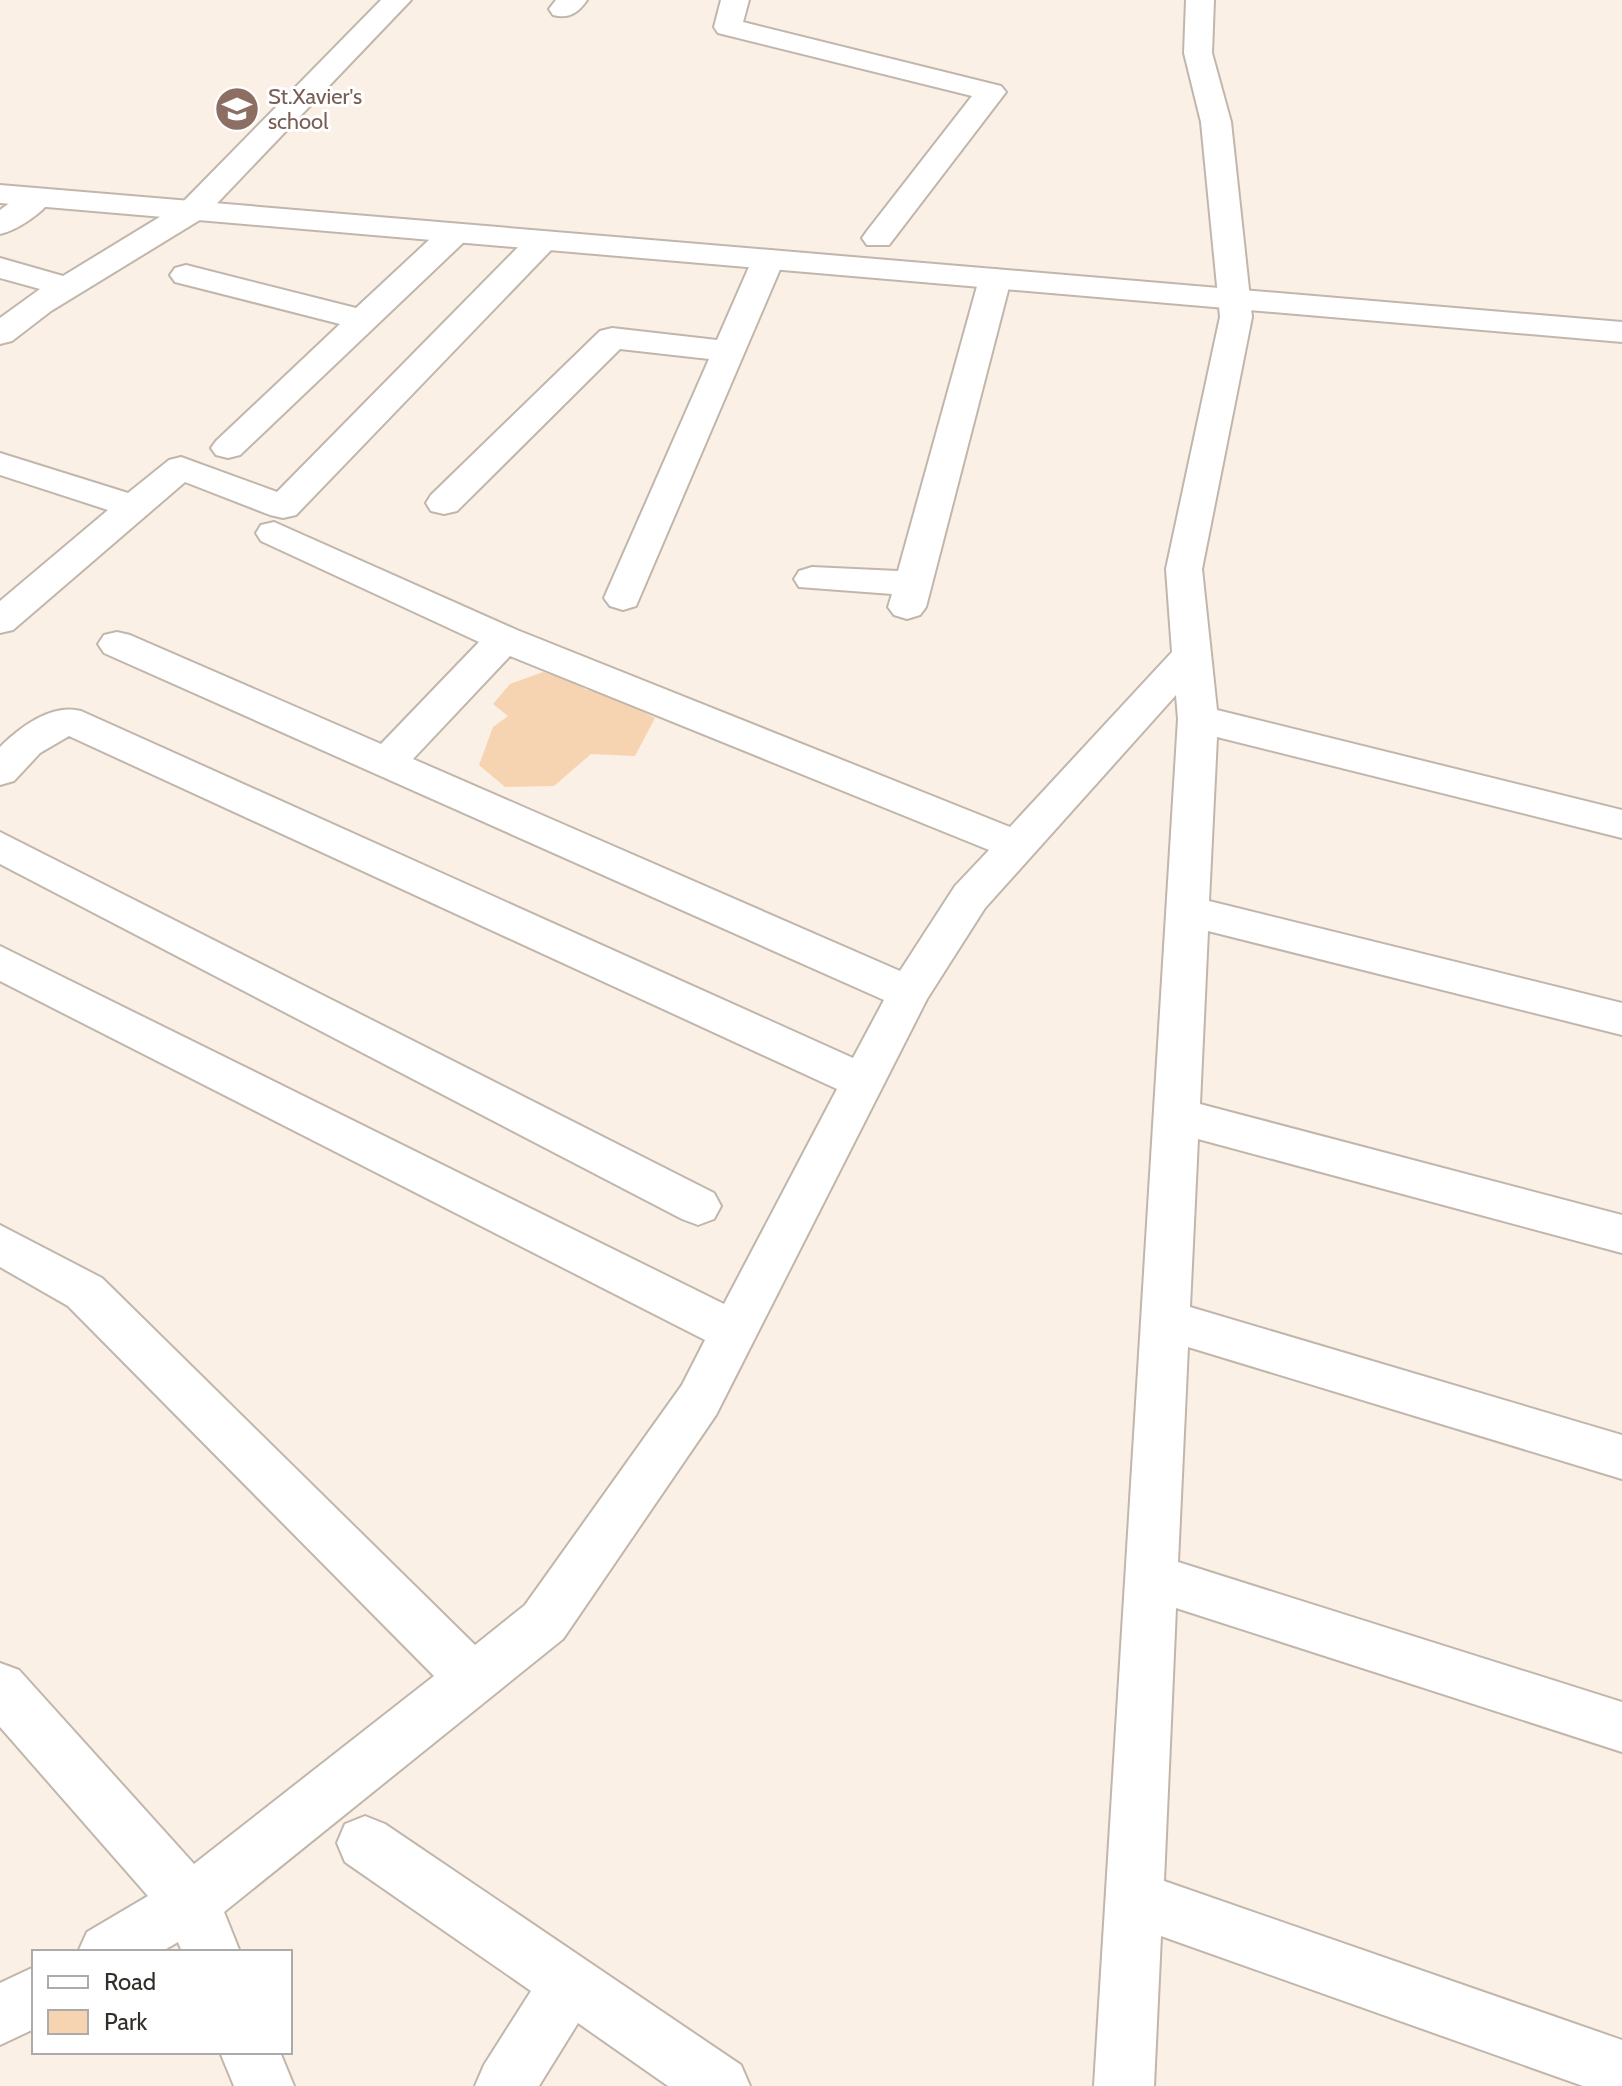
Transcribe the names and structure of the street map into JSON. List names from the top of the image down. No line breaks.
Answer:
{"places":{"school or university":["St.Xavier's school"]},"legend":["Road","Park"]}
